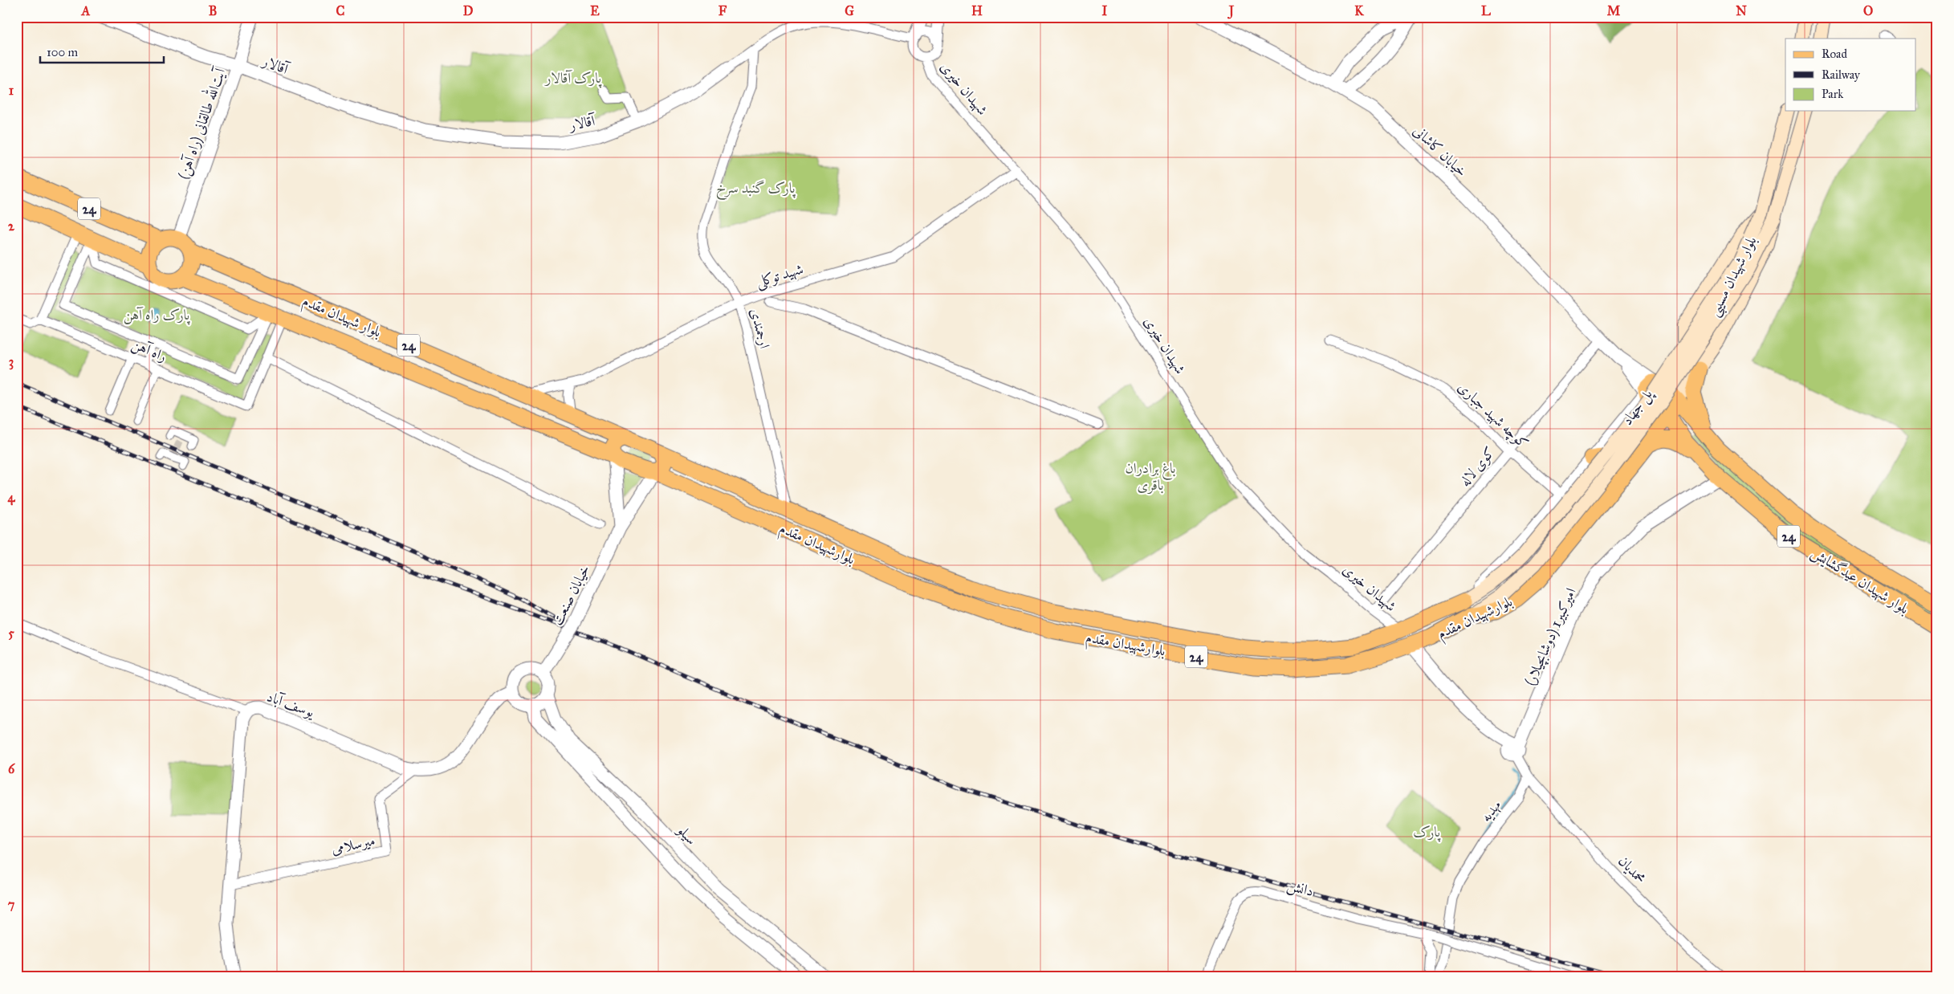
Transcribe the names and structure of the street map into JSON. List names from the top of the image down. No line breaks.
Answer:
{"streets":{"main road":["24","بلوار شهیدان مسیبی","بلوار شهیدان مقدم","پل جهاد","بلوارشهیدان مقدم","بلوار شهیدان عیدگشایش"],"street":["آقالار","شهیدان خیری","(راه آهن) آیت‌الله طالقانی","خیابان کاشانی","شهید توکلی","ارجمندی","راه آهن","کوچه شهید جباری","کوی لاله","خیابان صنعت","امیرکبیر1 (دوشابچیلار)","یوسف آباد","مهدیه","سیلو","میرسلامی","محمدیان","دانش"]},"crossings":[["آقالار","شهیدان خیری"],["آقالار","(راه آهن) آیت‌الله طالقانی"],["آقالار","ارجمندی"],["شهیدان خیری","شهید توکلی"],["شهیدان خیری","کوی لاله"],["شهیدان خیری","بلوارشهیدان مقدم"],["(راه آهن) آیت‌الله طالقانی","24"],["(راه آهن) آیت‌الله طالقانی","بلوار شهیدان مقدم"],["خیابان کاشانی","24"],["خیابان کاشانی","کوی لاله"],["24","بلوار شهیدان مسیبی"],["24","بلوار شهیدان مقدم"],["24","راه آهن"],["24","پل جهاد"],["24","کوچه شهید جباری"],["24","بلوارشهیدان مقدم"],["24","بلوار شهیدان عیدگشایش"],["24","خیابان صنعت"],["شهید توکلی","بلوار شهیدان مقدم"],["شهید توکلی","ارجمندی"],["بلوار شهیدان مسیبی","پل جهاد"],["بلوار شهیدان مسیبی","بلوار شهیدان عیدگشایش"],["بلوار شهیدان مقدم","راه آهن"],["بلوار شهیدان مقدم","خیابان صنعت"],["ارجمندی","بلوارشهیدان مقدم"],["پل جهاد","بلوارشهیدان مقدم"],["کوچه شهید جباری","کوی لاله"],["بلوارشهیدان مقدم","بلوار شهیدان عیدگشایش"],["بلوارشهیدان مقدم","خیابان صنعت"],["بلوار شهیدان عیدگشایش","امیرکبیر1 (دوشابچیلار)"],["خیابان صنعت","یوسف آباد"],["خیابان صنعت","سیلو"],["یوسف آباد","سیلو"],["یوسف آباد","میرسلامی"],["مهدیه","محمدیان"]],"parks":["پارک آقالار","پارک گنبد سرخ","پارک راه آهن","باغ برادران باقری","پارک"],"legend":["Road","Railway","Park"],"scale_bar":"100 m","grid":{"columns":["A","B","C","D","E","F","G","H","I","J","K","L","M","N","O"],"rows":["1","2","3","4","5","6","7"]}}
